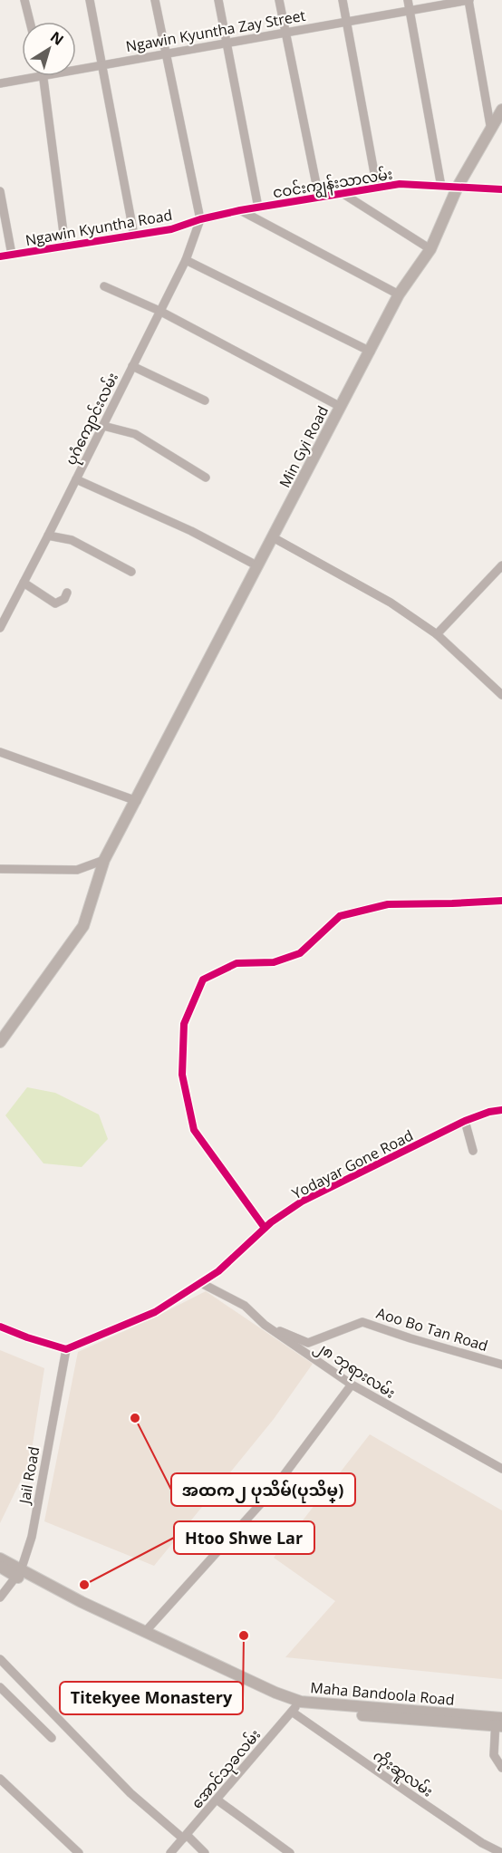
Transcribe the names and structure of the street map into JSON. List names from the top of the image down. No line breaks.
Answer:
{"streets":{"main road":["Min Gyi Road","Maha Bandoola Road"],"street":["Ngawin Kyuntha Zay Street","ငဝင်းကျွန်းသာလမ်း","Ngawin Kyuntha Road","ပုဂံကျောင်းလမ်း","Yodayar Gone Road","Aoo Bo Tan Road","၂၈ ဘုရားလမ်း","Jail Road","အောင်သုခလမ်း","ကိုးဆူလမ်း"]},"crossings":[["ငဝင်းကျွန်းသာလမ်း","Ngawin Kyuntha Road"],["ငဝင်းကျွန်းသာလမ်း","ပုဂံကျောင်းလမ်း"],["ငဝင်းကျွန်းသာလမ်း","Min Gyi Road"],["Ngawin Kyuntha Road","ပုဂံကျောင်းလမ်း"],["Yodayar Gone Road","၂၈ ဘုရားလမ်း"],["Yodayar Gone Road","Jail Road"],["Aoo Bo Tan Road","၂၈ ဘုရားလမ်း"],["Jail Road","Maha Bandoola Road"],["Maha Bandoola Road","အောင်သုခလမ်း"],["Maha Bandoola Road","ကိုးဆူလမ်း"],["အောင်သုခလမ်း","ကိုးဆူလမ်း"]],"places":["အထက၂ ပုသိမ်(ပုသိမ္)","Htoo Shwe Lar","Titekyee Monastery"],"north":"top right"}
